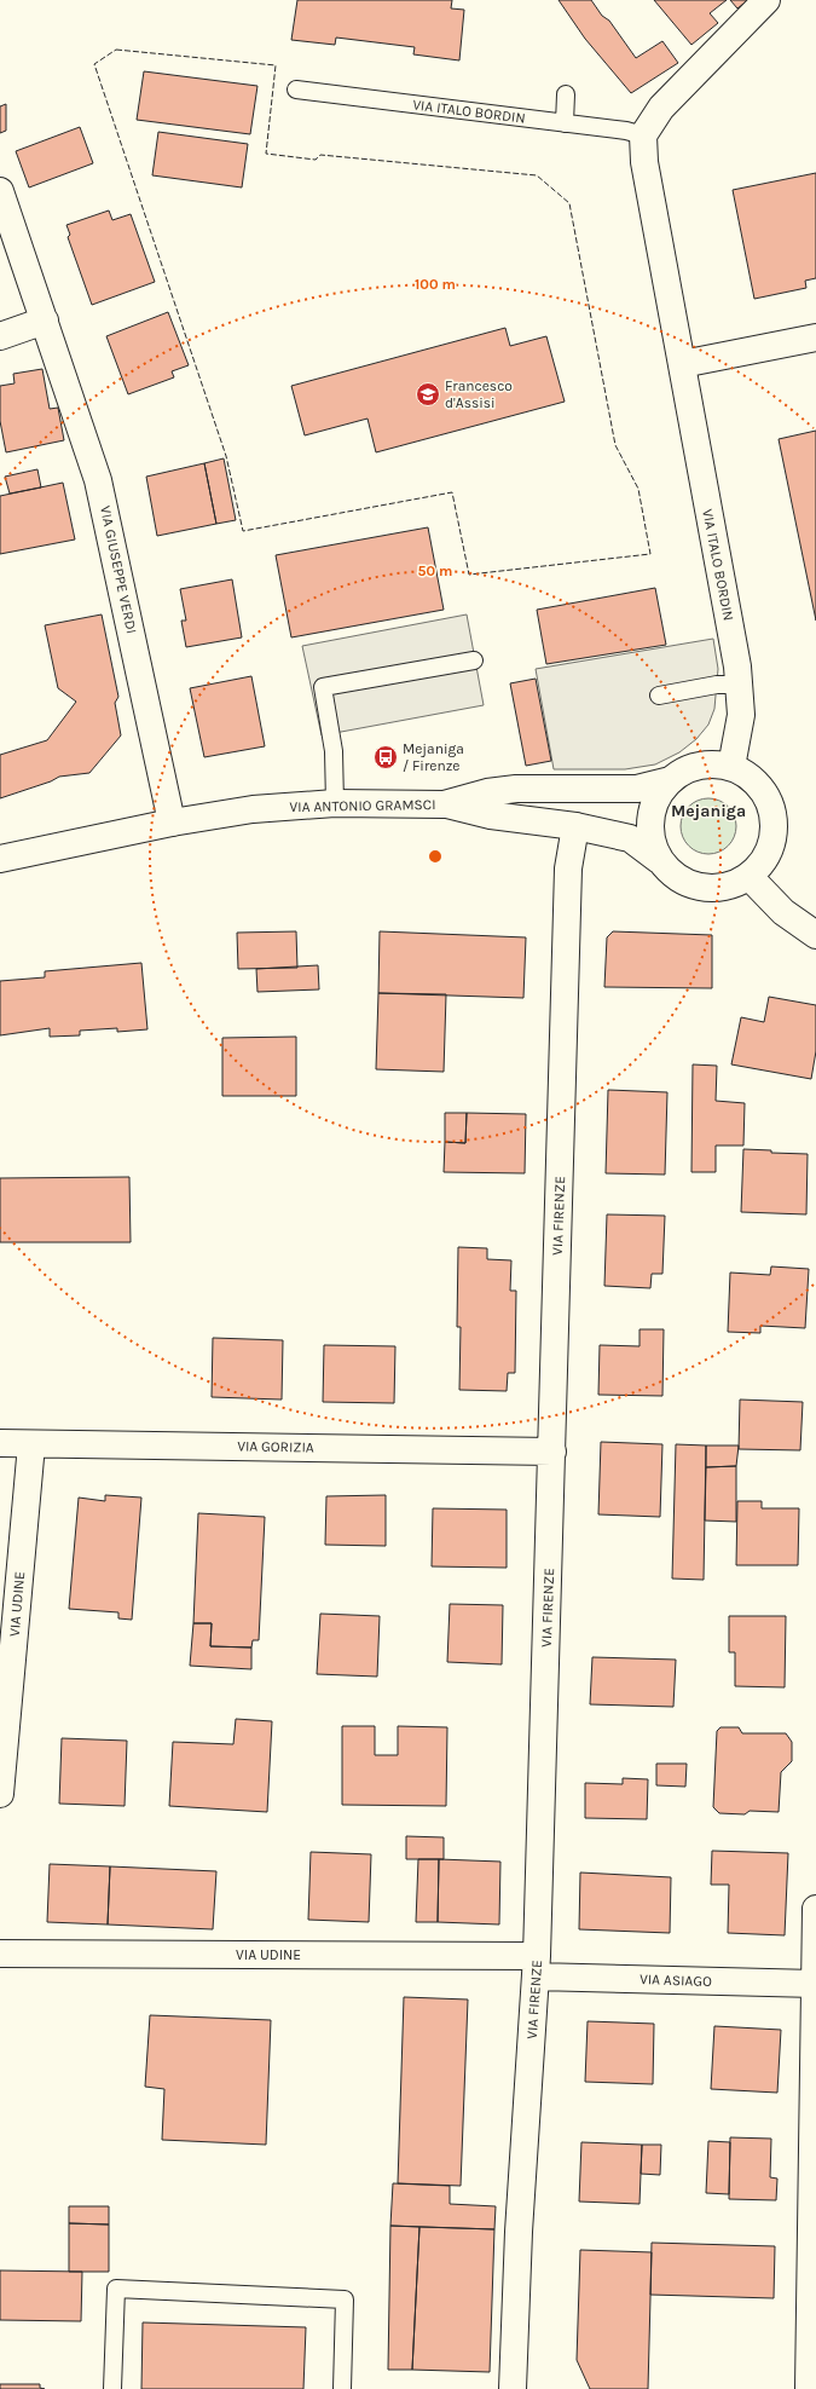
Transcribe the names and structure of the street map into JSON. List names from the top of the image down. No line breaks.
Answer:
{"streets":{"street":["VIA ITALO BORDIN","VIA GIUSEPPE VERDI","VIA ANTONIO GRAMSCI","VIA FIRENZE","VIA GORIZIA","VIA UDINE","VIA ASIAGO"]},"crossings":[["VIA ITALO BORDIN","VIA ANTONIO GRAMSCI"],["VIA GIUSEPPE VERDI","VIA ANTONIO GRAMSCI"],["VIA FIRENZE","VIA GORIZIA"],["VIA FIRENZE","VIA UDINE"],["VIA FIRENZE","VIA ASIAGO"],["VIA GORIZIA","VIA UDINE"],["VIA UDINE","VIA ASIAGO"]],"districts":["Mejaniga"],"places":{"school or university":["Francesco d'Assisi"],"bus stop":["Mejaniga / Firenze"]},"rings":["100 m","50 m"]}
